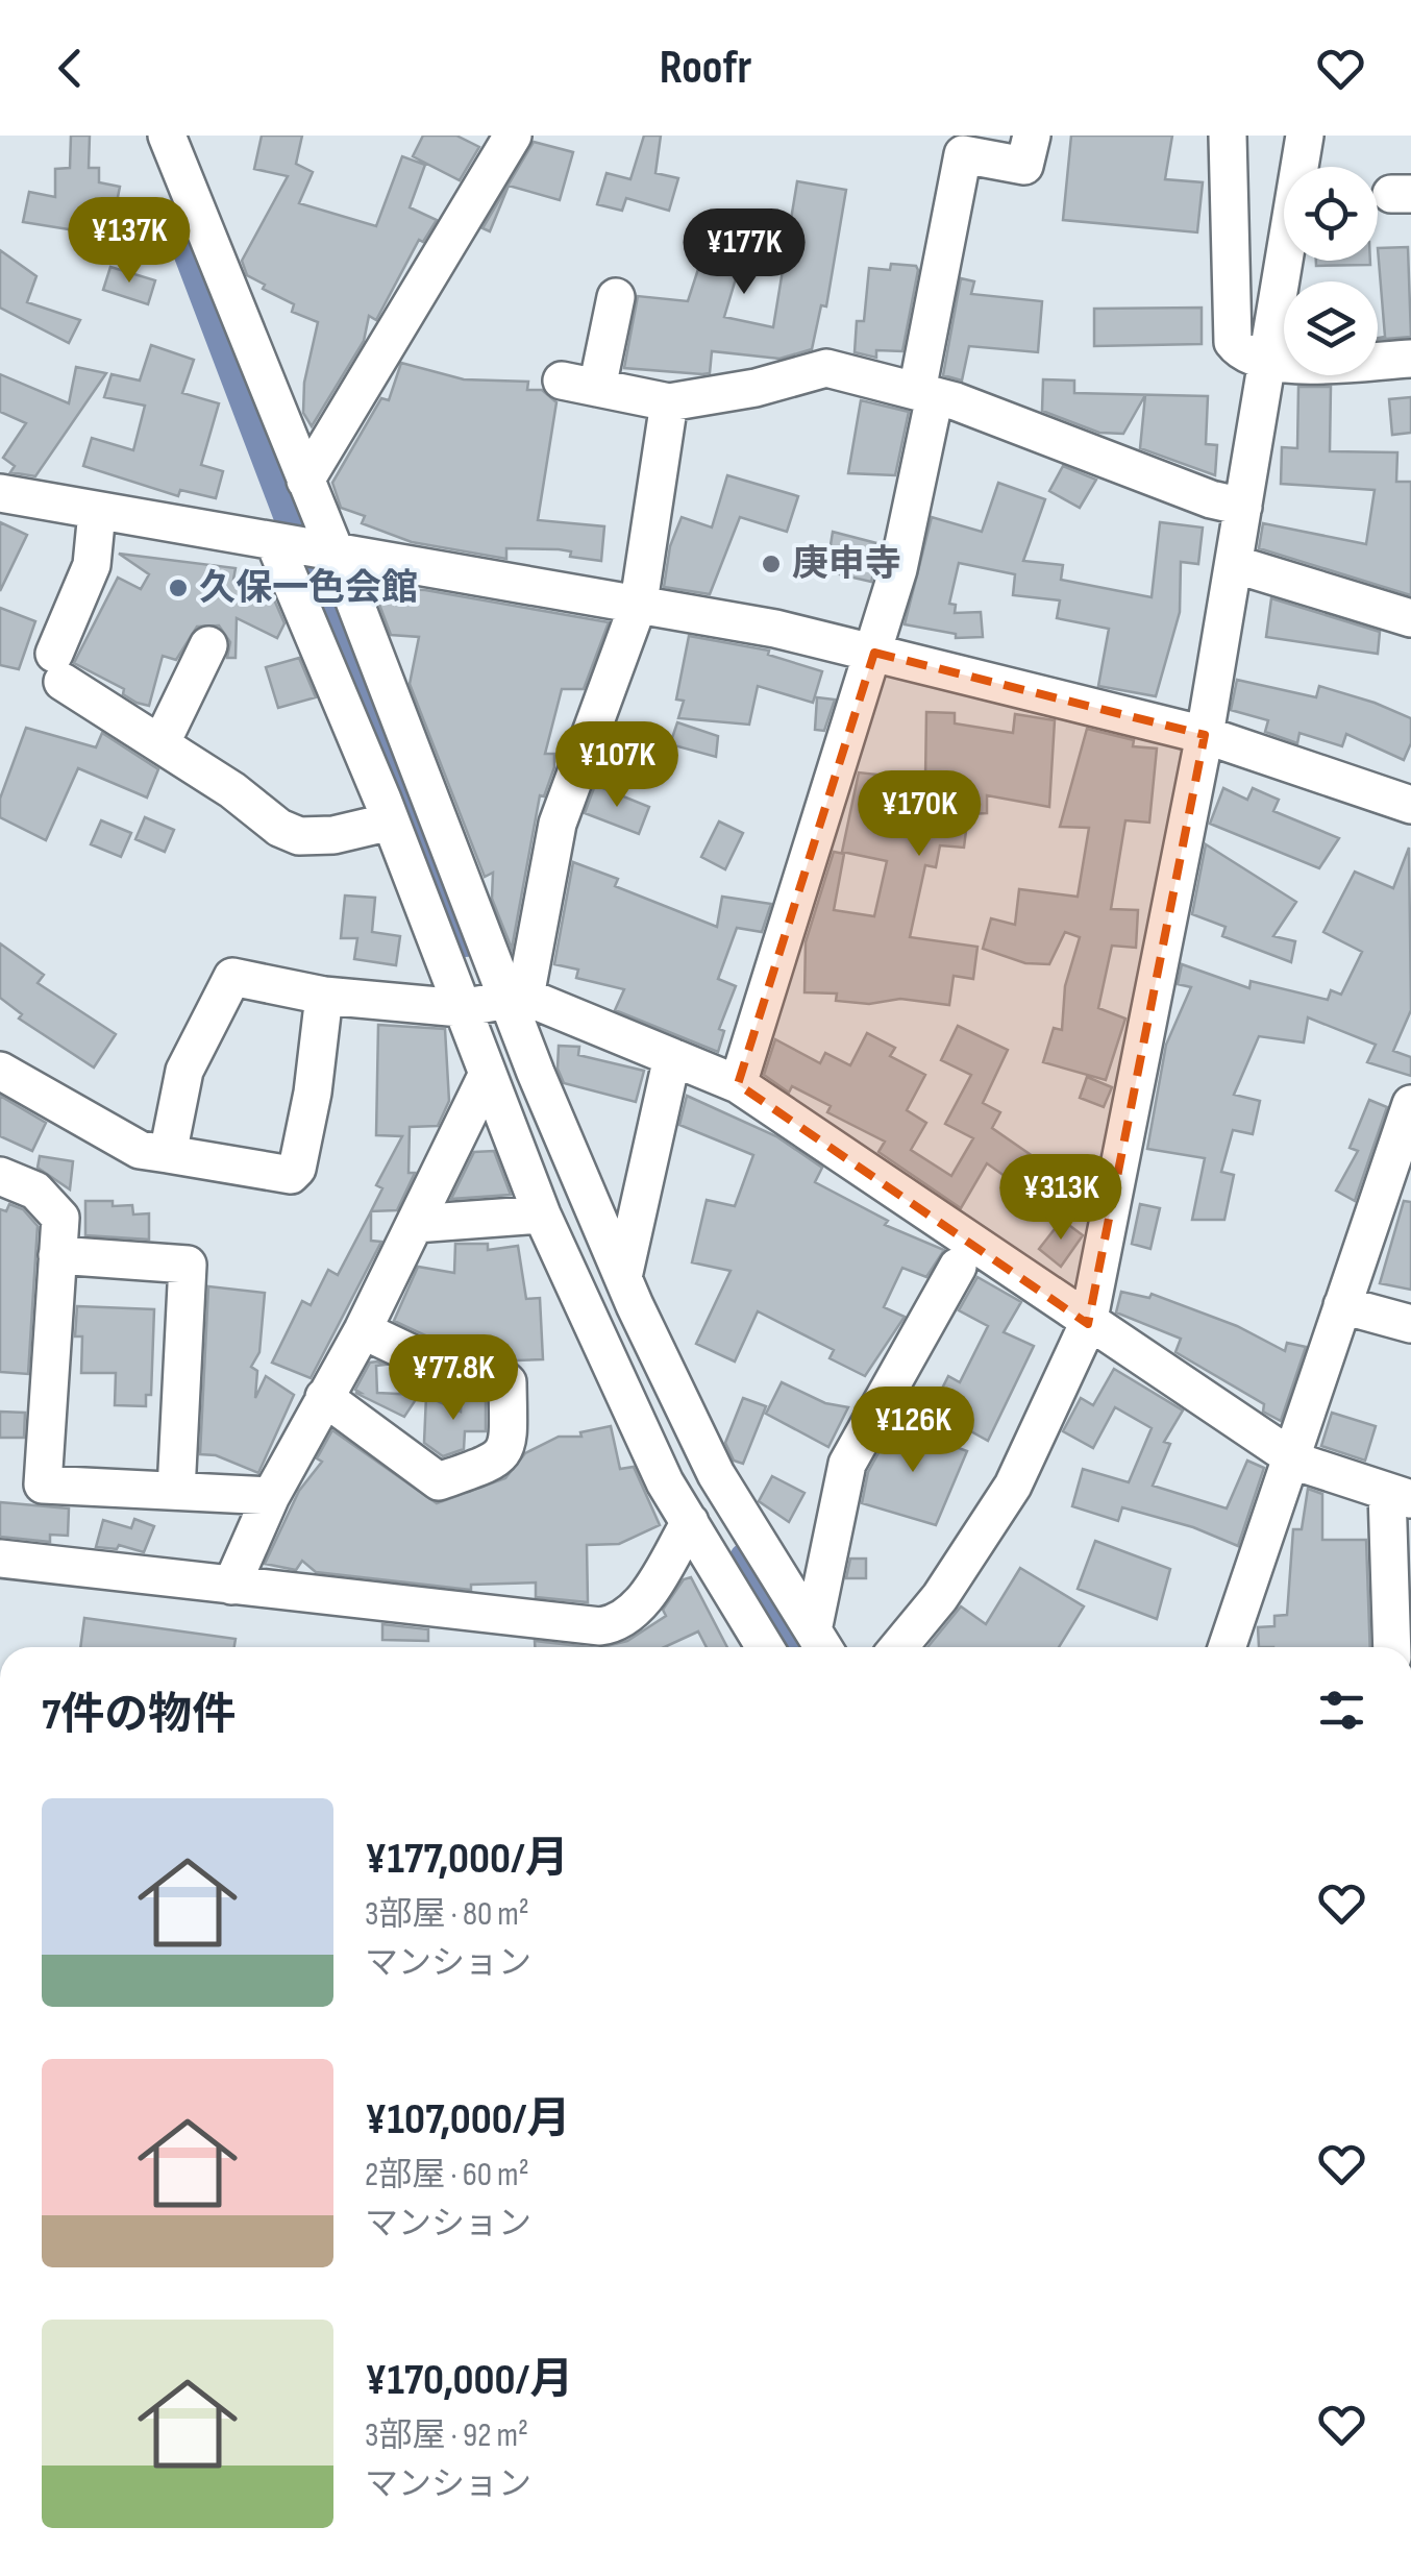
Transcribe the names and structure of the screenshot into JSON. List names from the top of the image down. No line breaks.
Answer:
{"places":["庚申寺","久保一色会館"],"page":{"header":"Roofr","price":["¥137K","¥177K","¥107K","¥170K","¥313K","¥77.8K","¥126K"],"heading":"7件の物件","list":[{"name":"¥177,000/月","note":"3部屋 · 80 m² · マンション"},{"name":"¥107,000/月","note":"2部屋 · 60 m² · マンション"},{"name":"¥170,000/月","note":"3部屋 · 92 m² · マンション"}]}}
